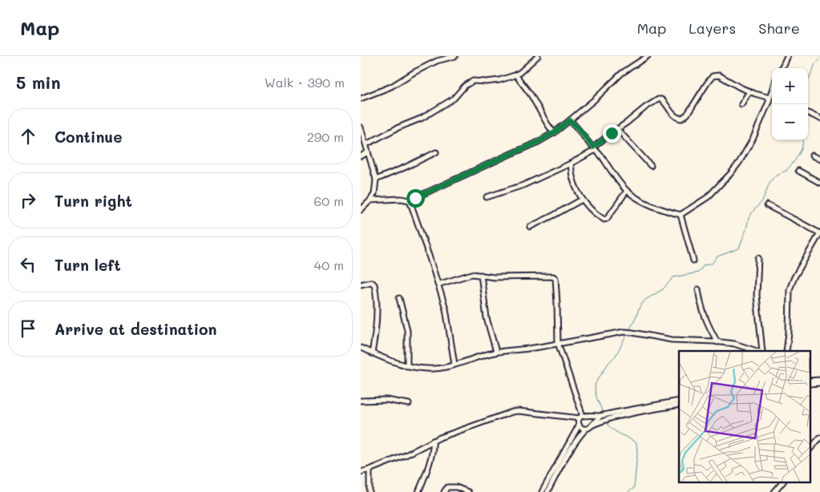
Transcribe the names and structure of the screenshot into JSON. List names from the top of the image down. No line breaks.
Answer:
{"page":{"header":"Map","nav":["Map","Layers","Share"],"heading":["5 min","Walk · 390 m"],"map_buttons":["+","−"],"list":[["Continue","290 m"],["Turn right","60 m"],["Turn left","40 m"],"Arrive at destination"]}}
